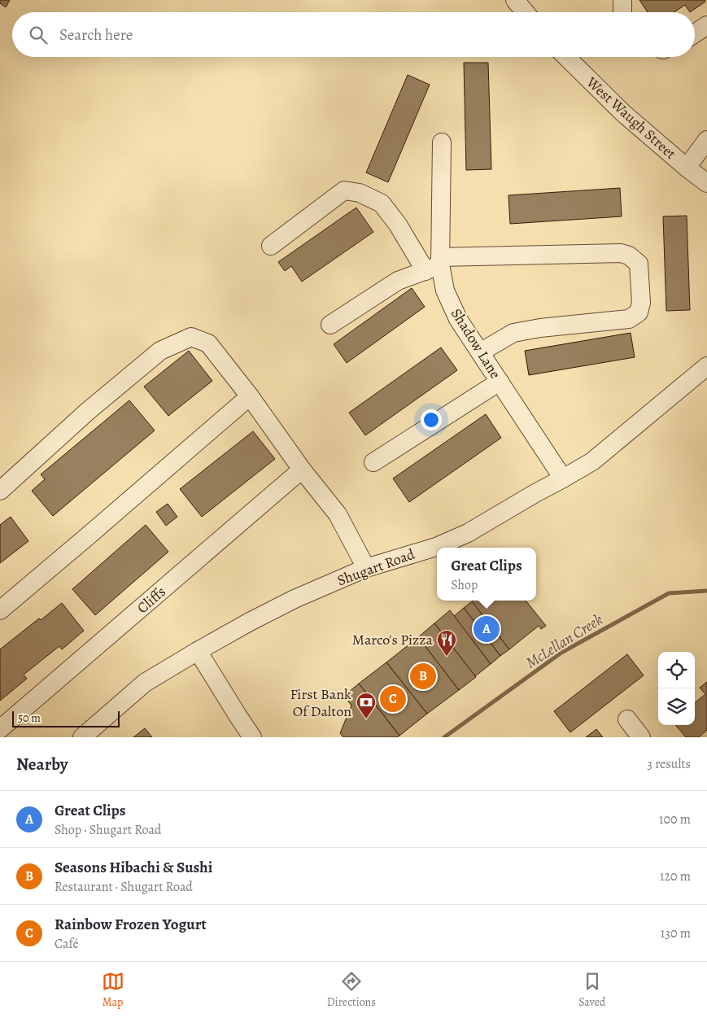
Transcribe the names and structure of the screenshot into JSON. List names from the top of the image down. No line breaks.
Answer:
{"streets":{"street":["West Waugh Street","Shadow Lane","Shugart Road","Cliffs"]},"crossings":[["Shadow Lane","Shugart Road"]],"water":["McLellan Creek"],"places":{"restaurant":["Marco's Pizza"],"bank":["First Bank Of Dalton"]},"scale_bar":"50 m","page":{"search":"Search here","popup":["Great Clips","Shop"],"pins":["A","B","C"],"scale":"50 m","heading":["Nearby","3 results"],"list":[{"mark":"A","name":"Great Clips","note":"Shop · Shugart Road","value":"100 m"},{"mark":"B","name":"Seasons Hibachi & Sushi","note":"Restaurant · Shugart Road","value":"120 m"},{"mark":"C","name":"Rainbow Frozen Yogurt","note":"Café","value":"130 m"}],"nav":["Map","Directions","Saved"]}}
